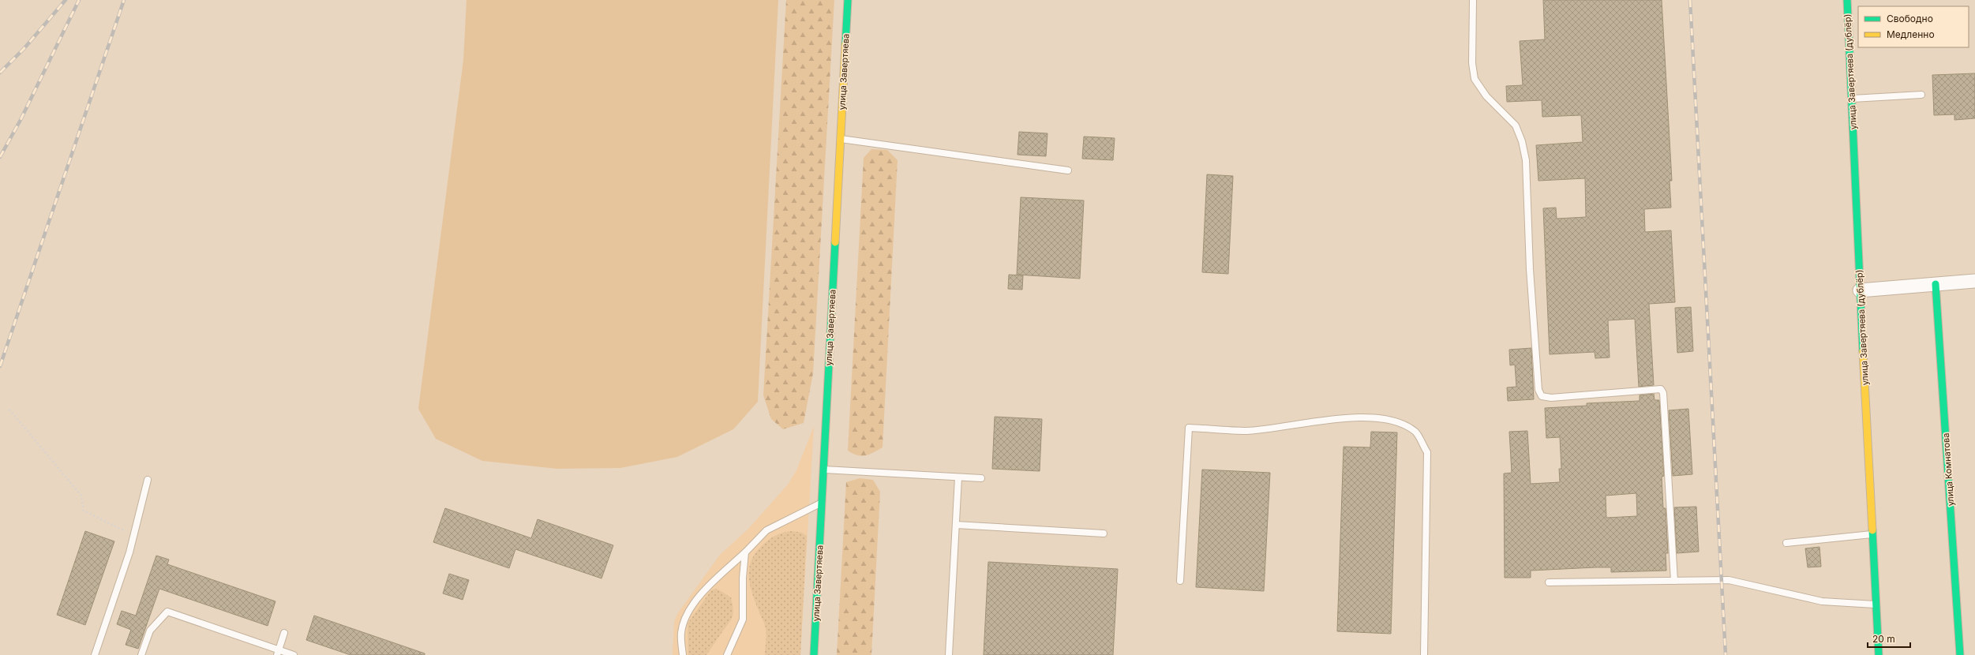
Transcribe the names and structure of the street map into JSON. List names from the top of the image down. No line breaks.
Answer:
{"streets":{"street":["улица Завертяева","улица Завертяева (дублёр)","улица Комнатова"]},"legend":["Свободно","Медленно"],"scale_bar":"20 m"}
